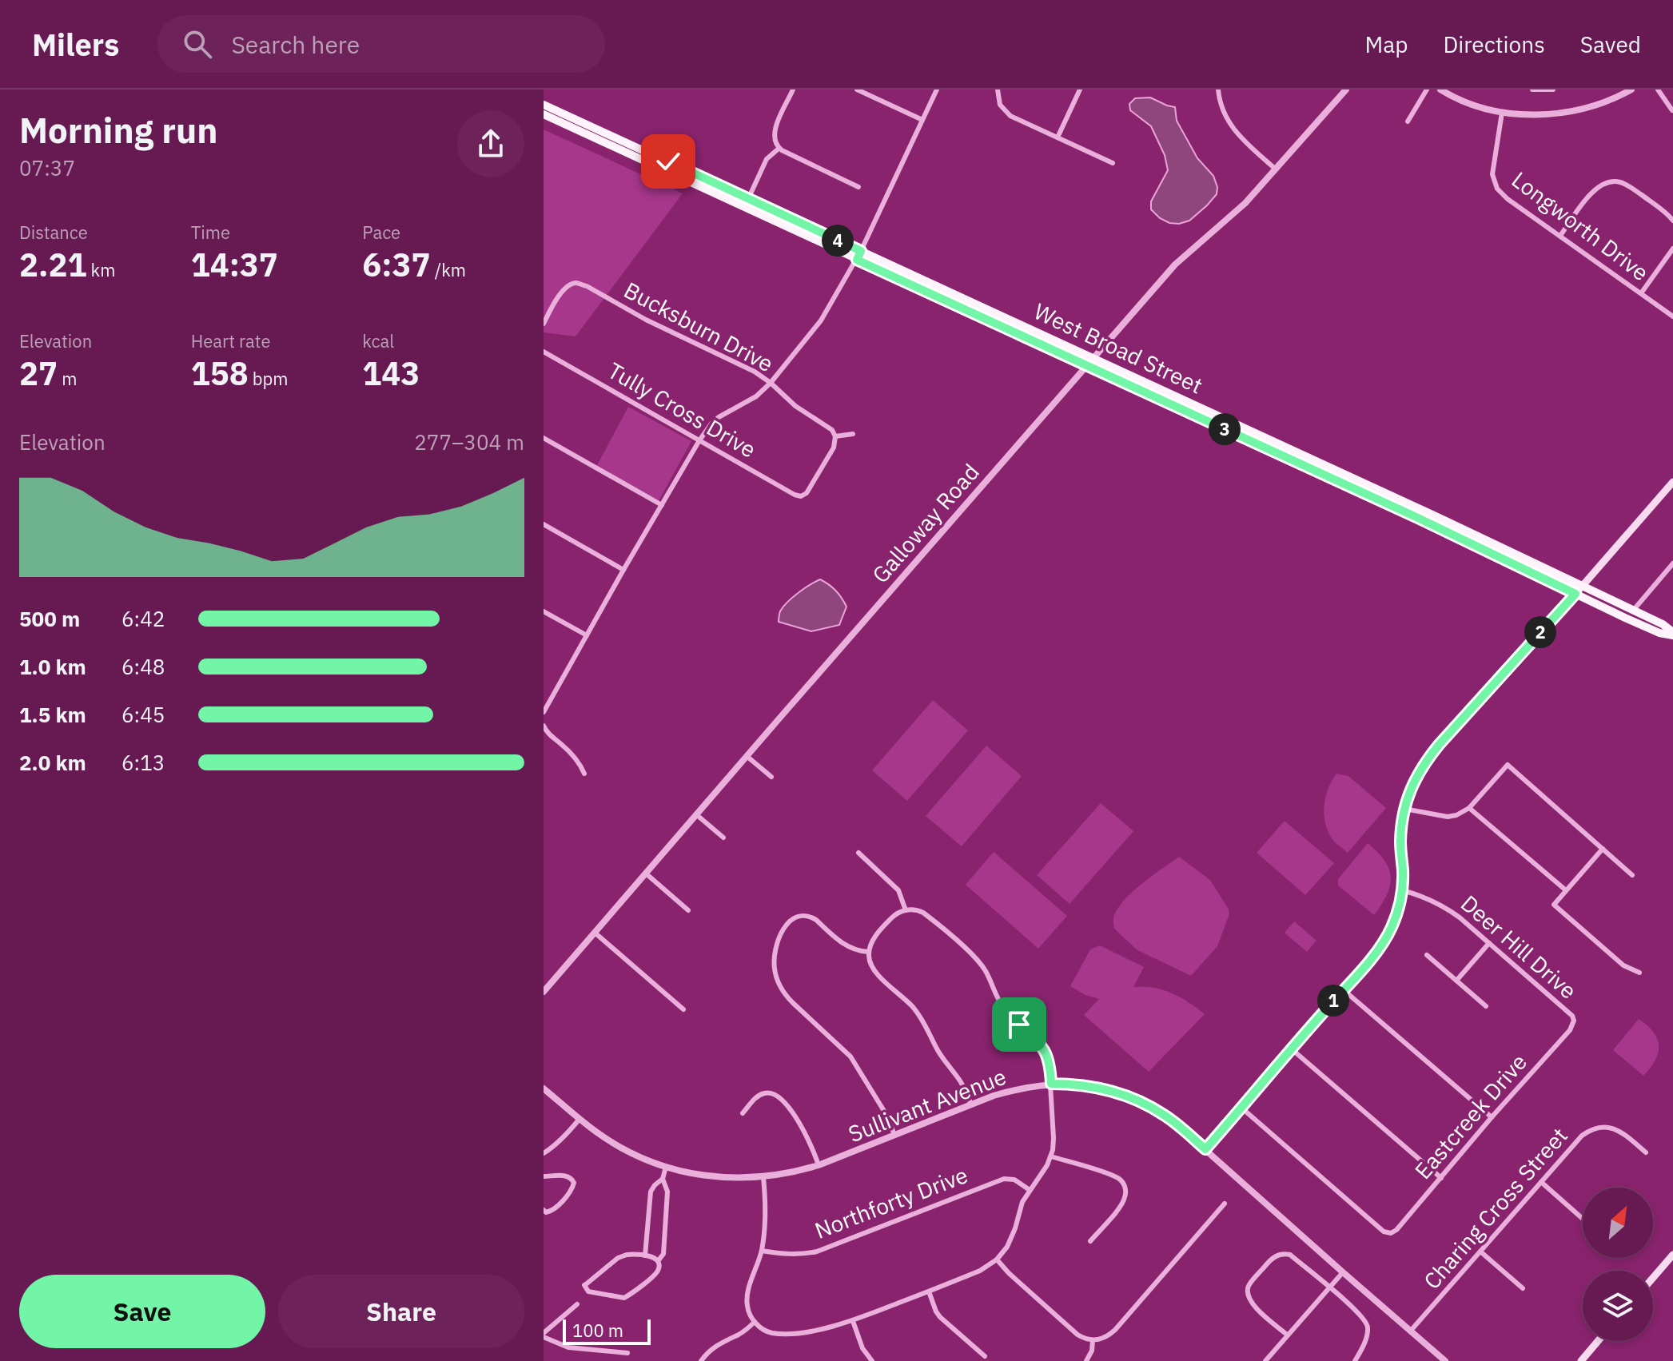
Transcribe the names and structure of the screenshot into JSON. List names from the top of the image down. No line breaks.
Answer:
{"streets":{"main road":["West Broad Street"],"street":["Longworth Drive","Bucksburn Drive","Tully Cross Drive","Galloway Road","Deer Hill Drive","Sullivant Avenue","Eastcreek Drive","Northforty Drive","Charing Cross Street"]},"crossings":[["Bucksburn Drive","Tully Cross Drive"],["West Broad Street","Galloway Road"],["Deer Hill Drive","Eastcreek Drive"],["Sullivant Avenue","Charing Cross Street"]],"scale_bar":"100 m","north":"top right","page":{"header":"Milers","search":"Search here","nav":["Map","Directions","Saved"],"heading":["Morning run","07:37"],"stats":[["Distance","2.21 km"],["Time","14:37"],["Pace","6:37 /km"],["Elevation","27 m"],["Heart rate","158 bpm"],["kcal","143"]],"pins":["4","3","2","1"],"chart":["Elevation","277–304 m"],"list":[{"name":"500 m","note":"6:42"},{"name":"1.0 km","note":"6:48"},{"name":"1.5 km","note":"6:45"},{"name":"2.0 km","note":"6:13"}],"buttons":["Save","Share"],"scale":"100 m"}}
